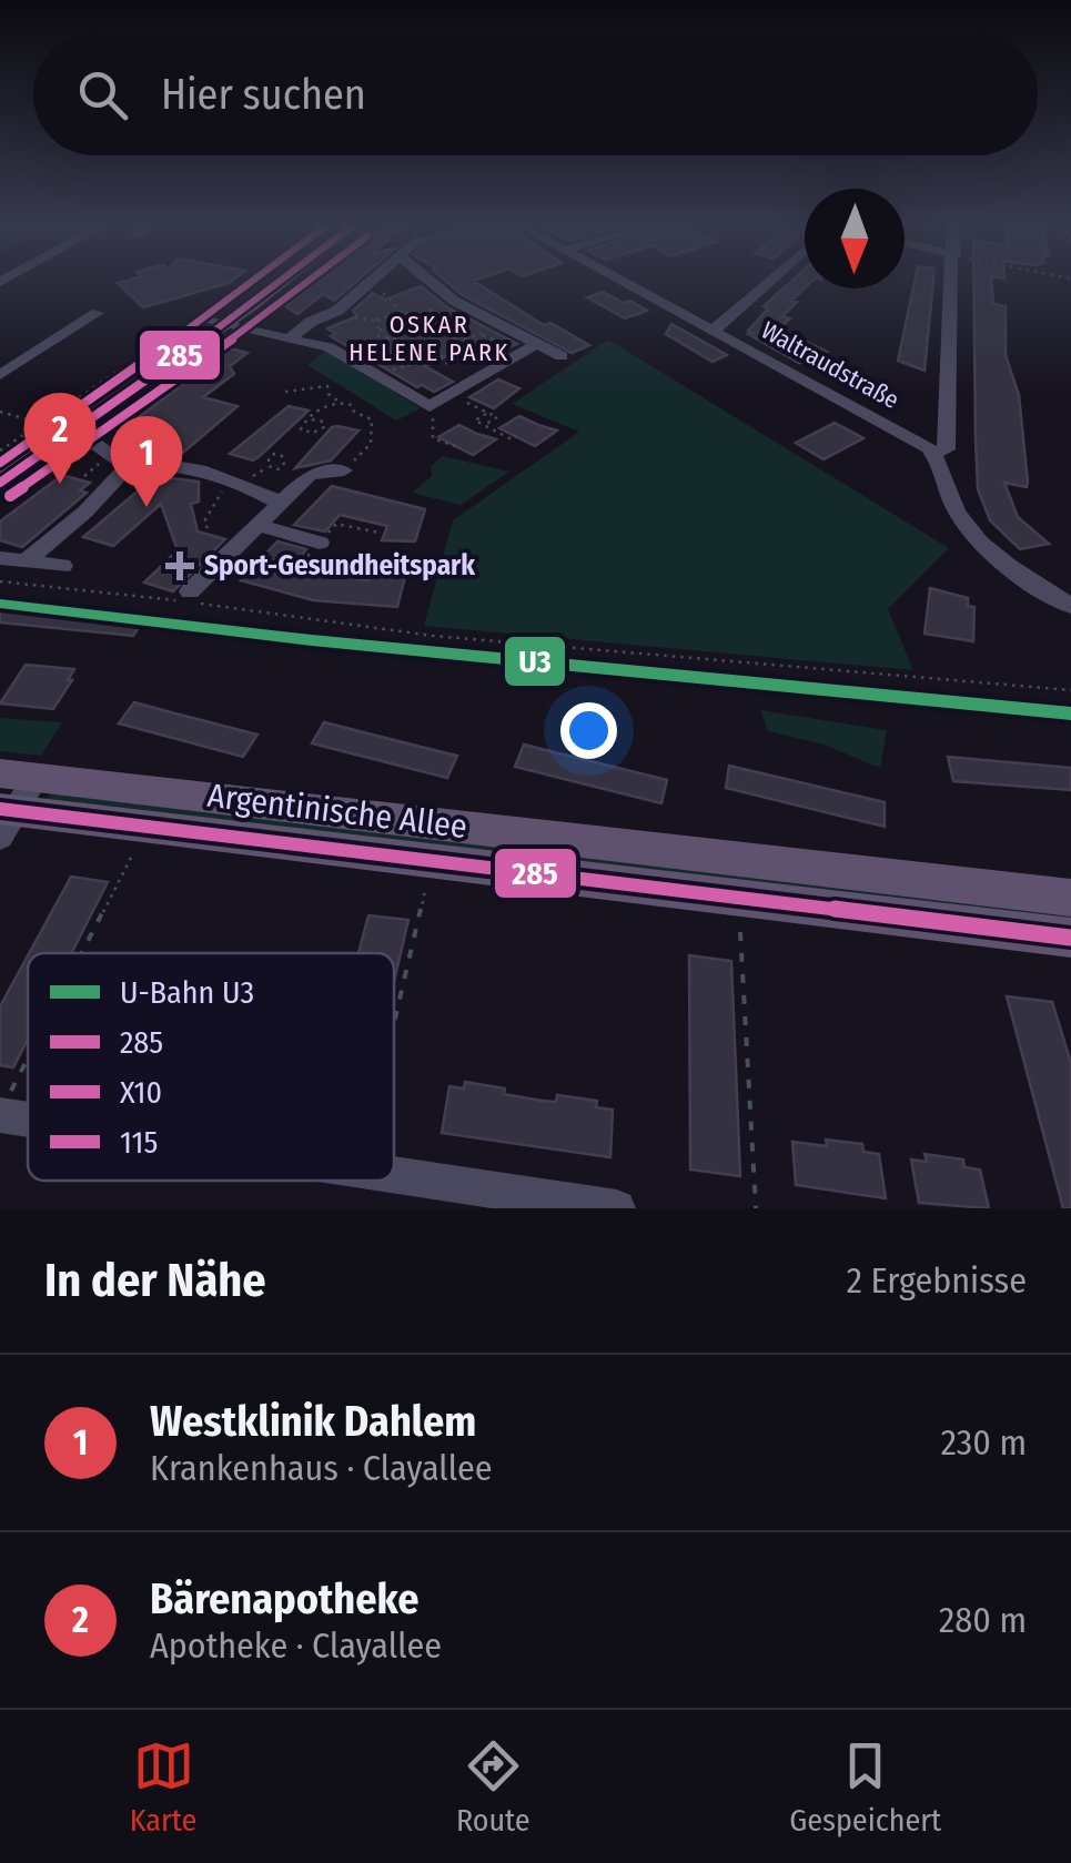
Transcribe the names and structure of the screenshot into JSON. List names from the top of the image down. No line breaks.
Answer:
{"streets":{"main road":["Argentinische Allee"],"street":["Waltraudstraße"]},"districts":["OSKAR HELENE PARK"],"places":{"health":["Sport-Gesundheitspark"]},"lines":["transit line 285","transit line X10","transit line 115","metro line U3"],"legend":["U-Bahn U3","285","X10","115"],"north":"bottom","page":{"search":"Hier suchen","pins":["2","1"],"heading":["In der Nähe","2 Ergebnisse"],"list":[{"mark":"1","name":"Westklinik Dahlem","note":"Krankenhaus · Clayallee","value":"230 m"},{"mark":"2","name":"Bärenapotheke","note":"Apotheke · Clayallee","value":"280 m"}],"nav":["Karte","Route","Gespeichert"]}}
